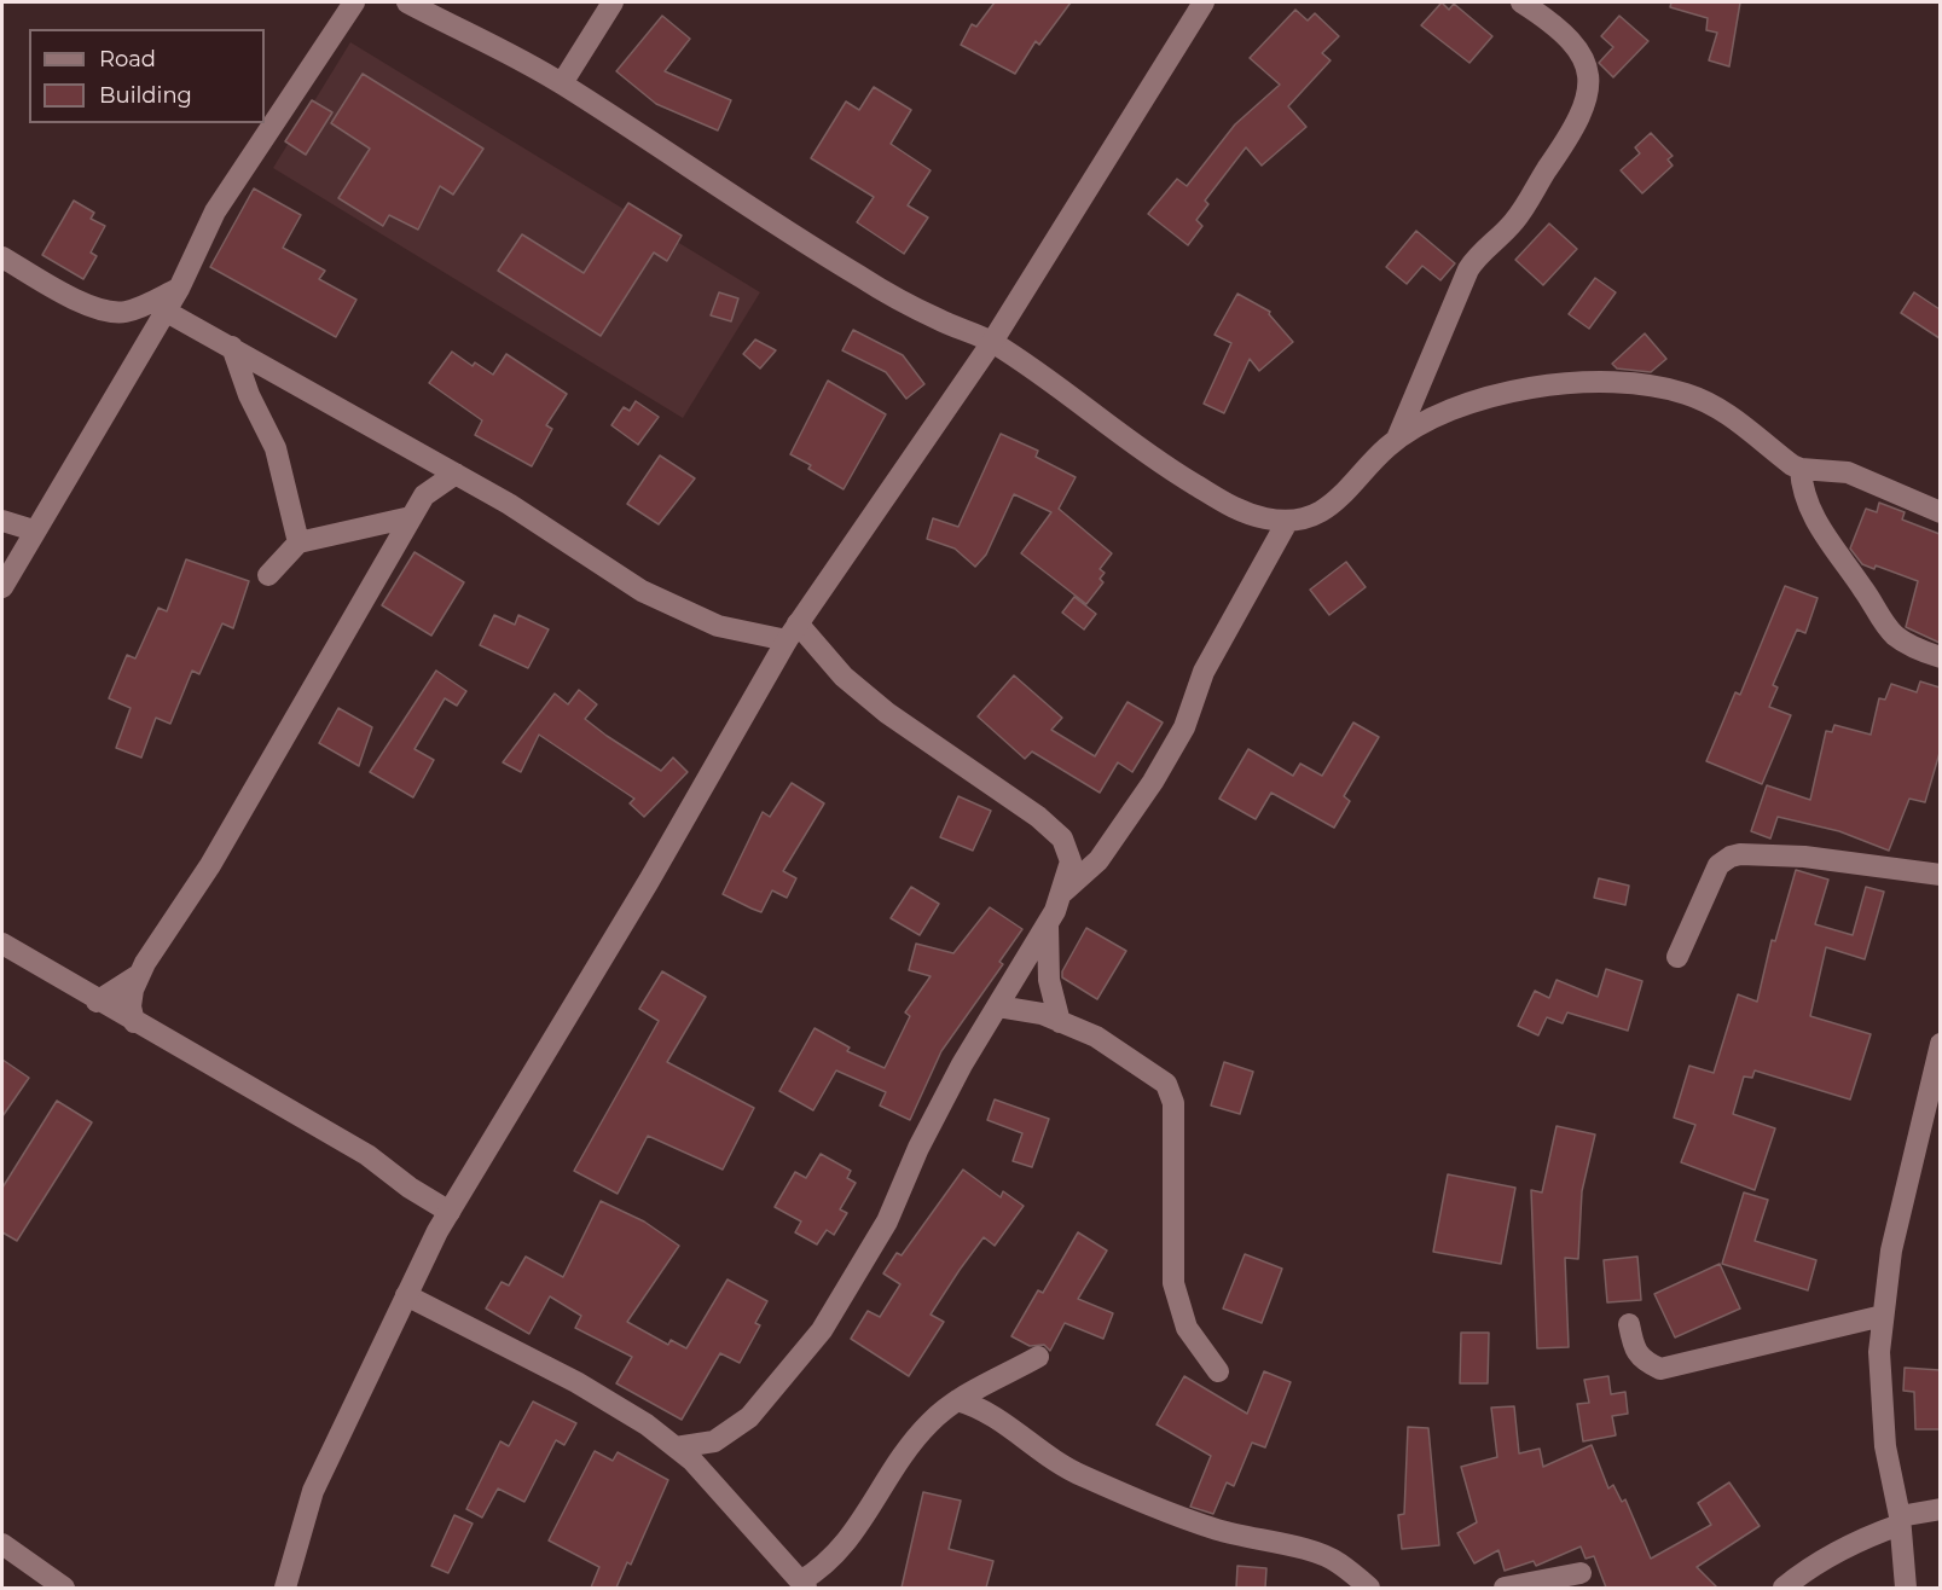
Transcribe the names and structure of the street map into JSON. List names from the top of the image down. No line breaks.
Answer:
{"legend":["Road","Building"]}
